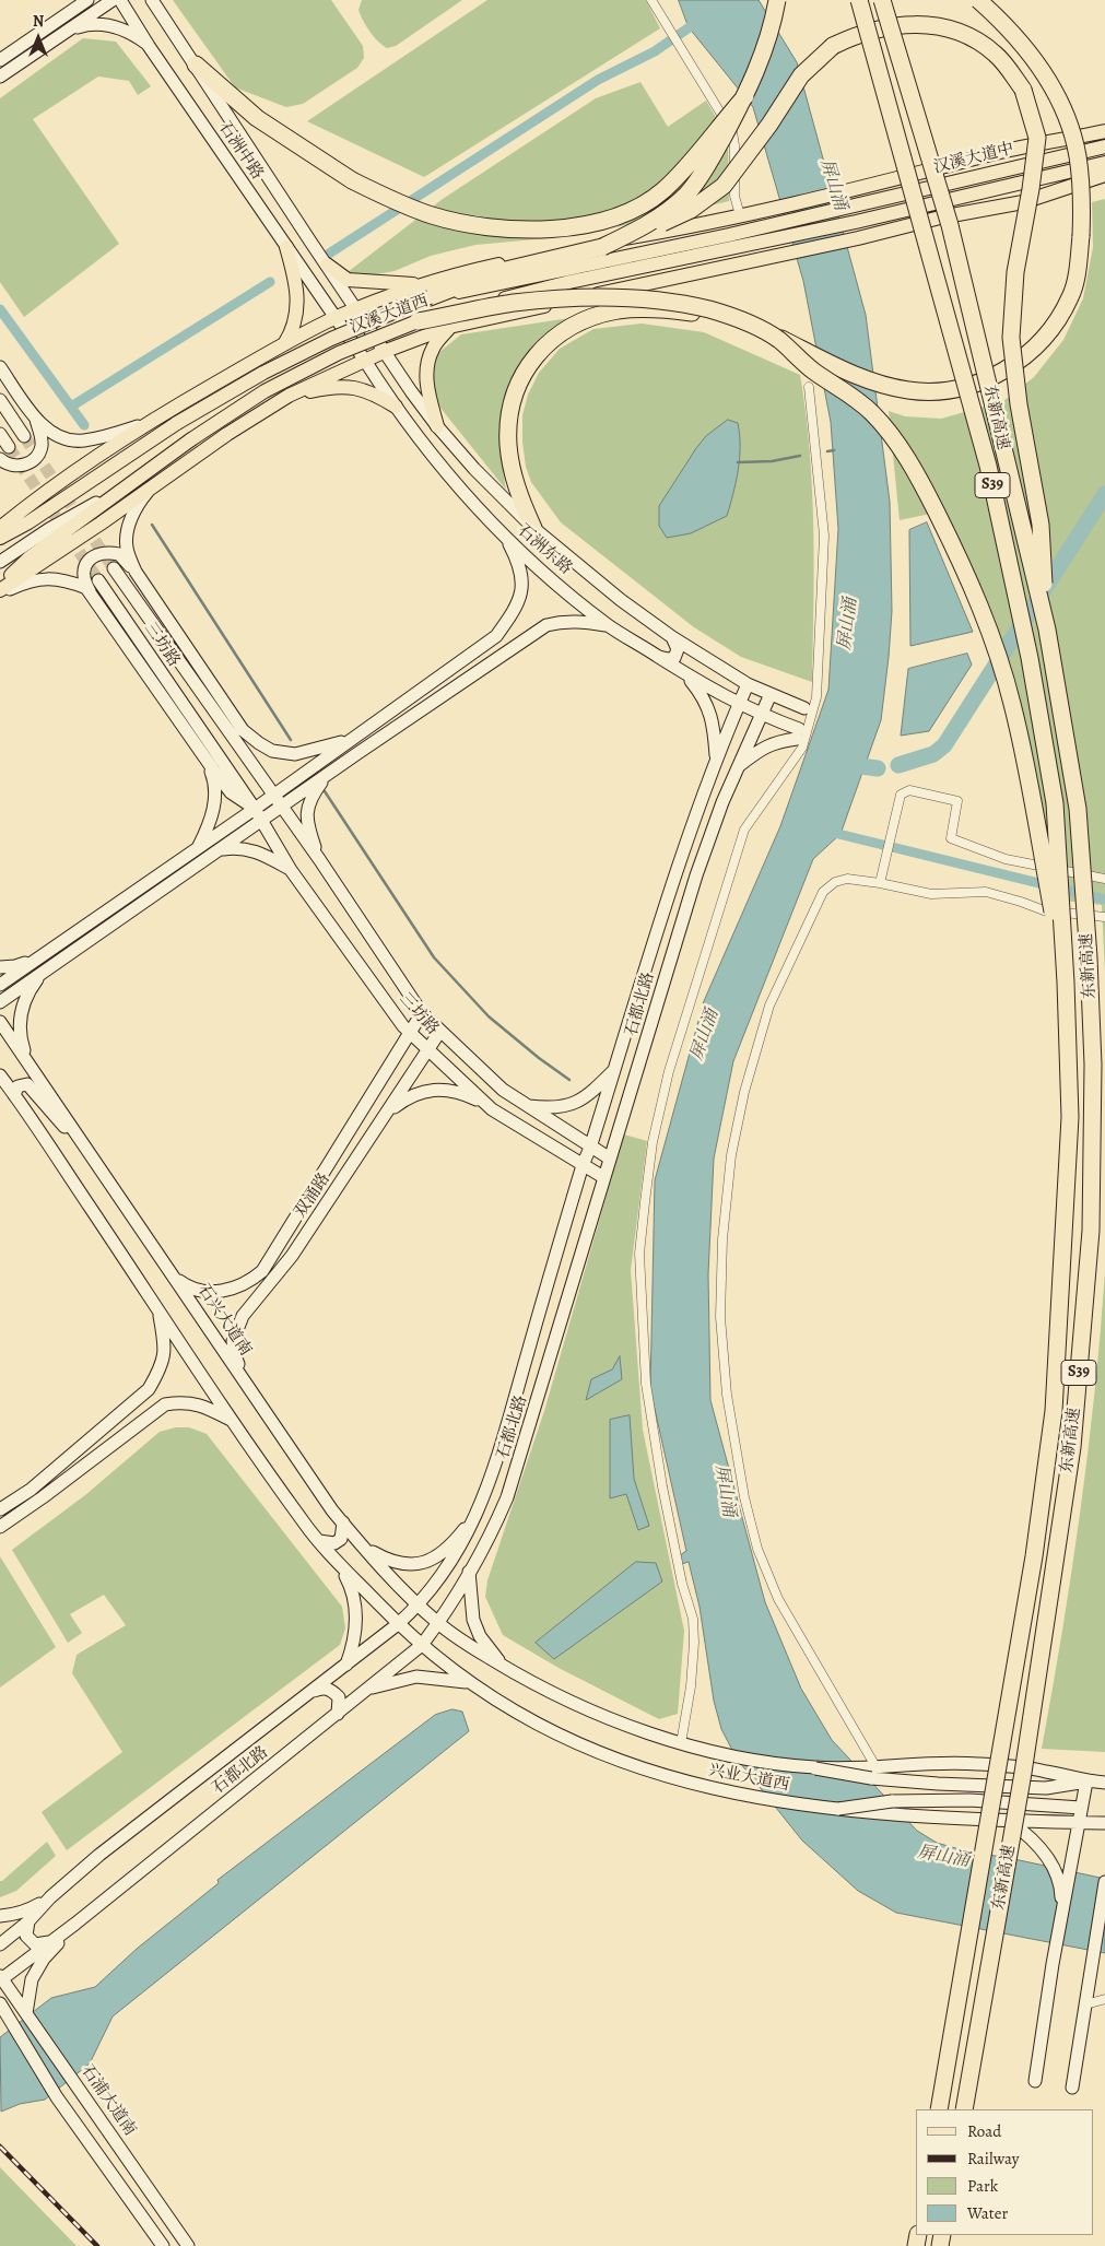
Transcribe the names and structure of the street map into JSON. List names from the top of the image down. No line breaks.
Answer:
{"streets":{"highway":["东新高速","S39"],"main road":["石洲中路","汉溪大道中","汉溪大道西","石洲东路","三坊路","石都北路","双涌路","石兴大道南","兴业大道西","石浦大道南"]},"crossings":[["石洲中路","石洲东路"],["汉溪大道中","汉溪大道西"],["石洲东路","石都北路"],["三坊路","石都北路"],["三坊路","双涌路"],["石都北路","石兴大道南"],["石都北路","兴业大道西"],["石都北路","石浦大道南"],["双涌路","石兴大道南"],["石兴大道南","兴业大道西"]],"water":["屏山涌"],"legend":["Road","Railway","Park","Water"],"north":"top"}
